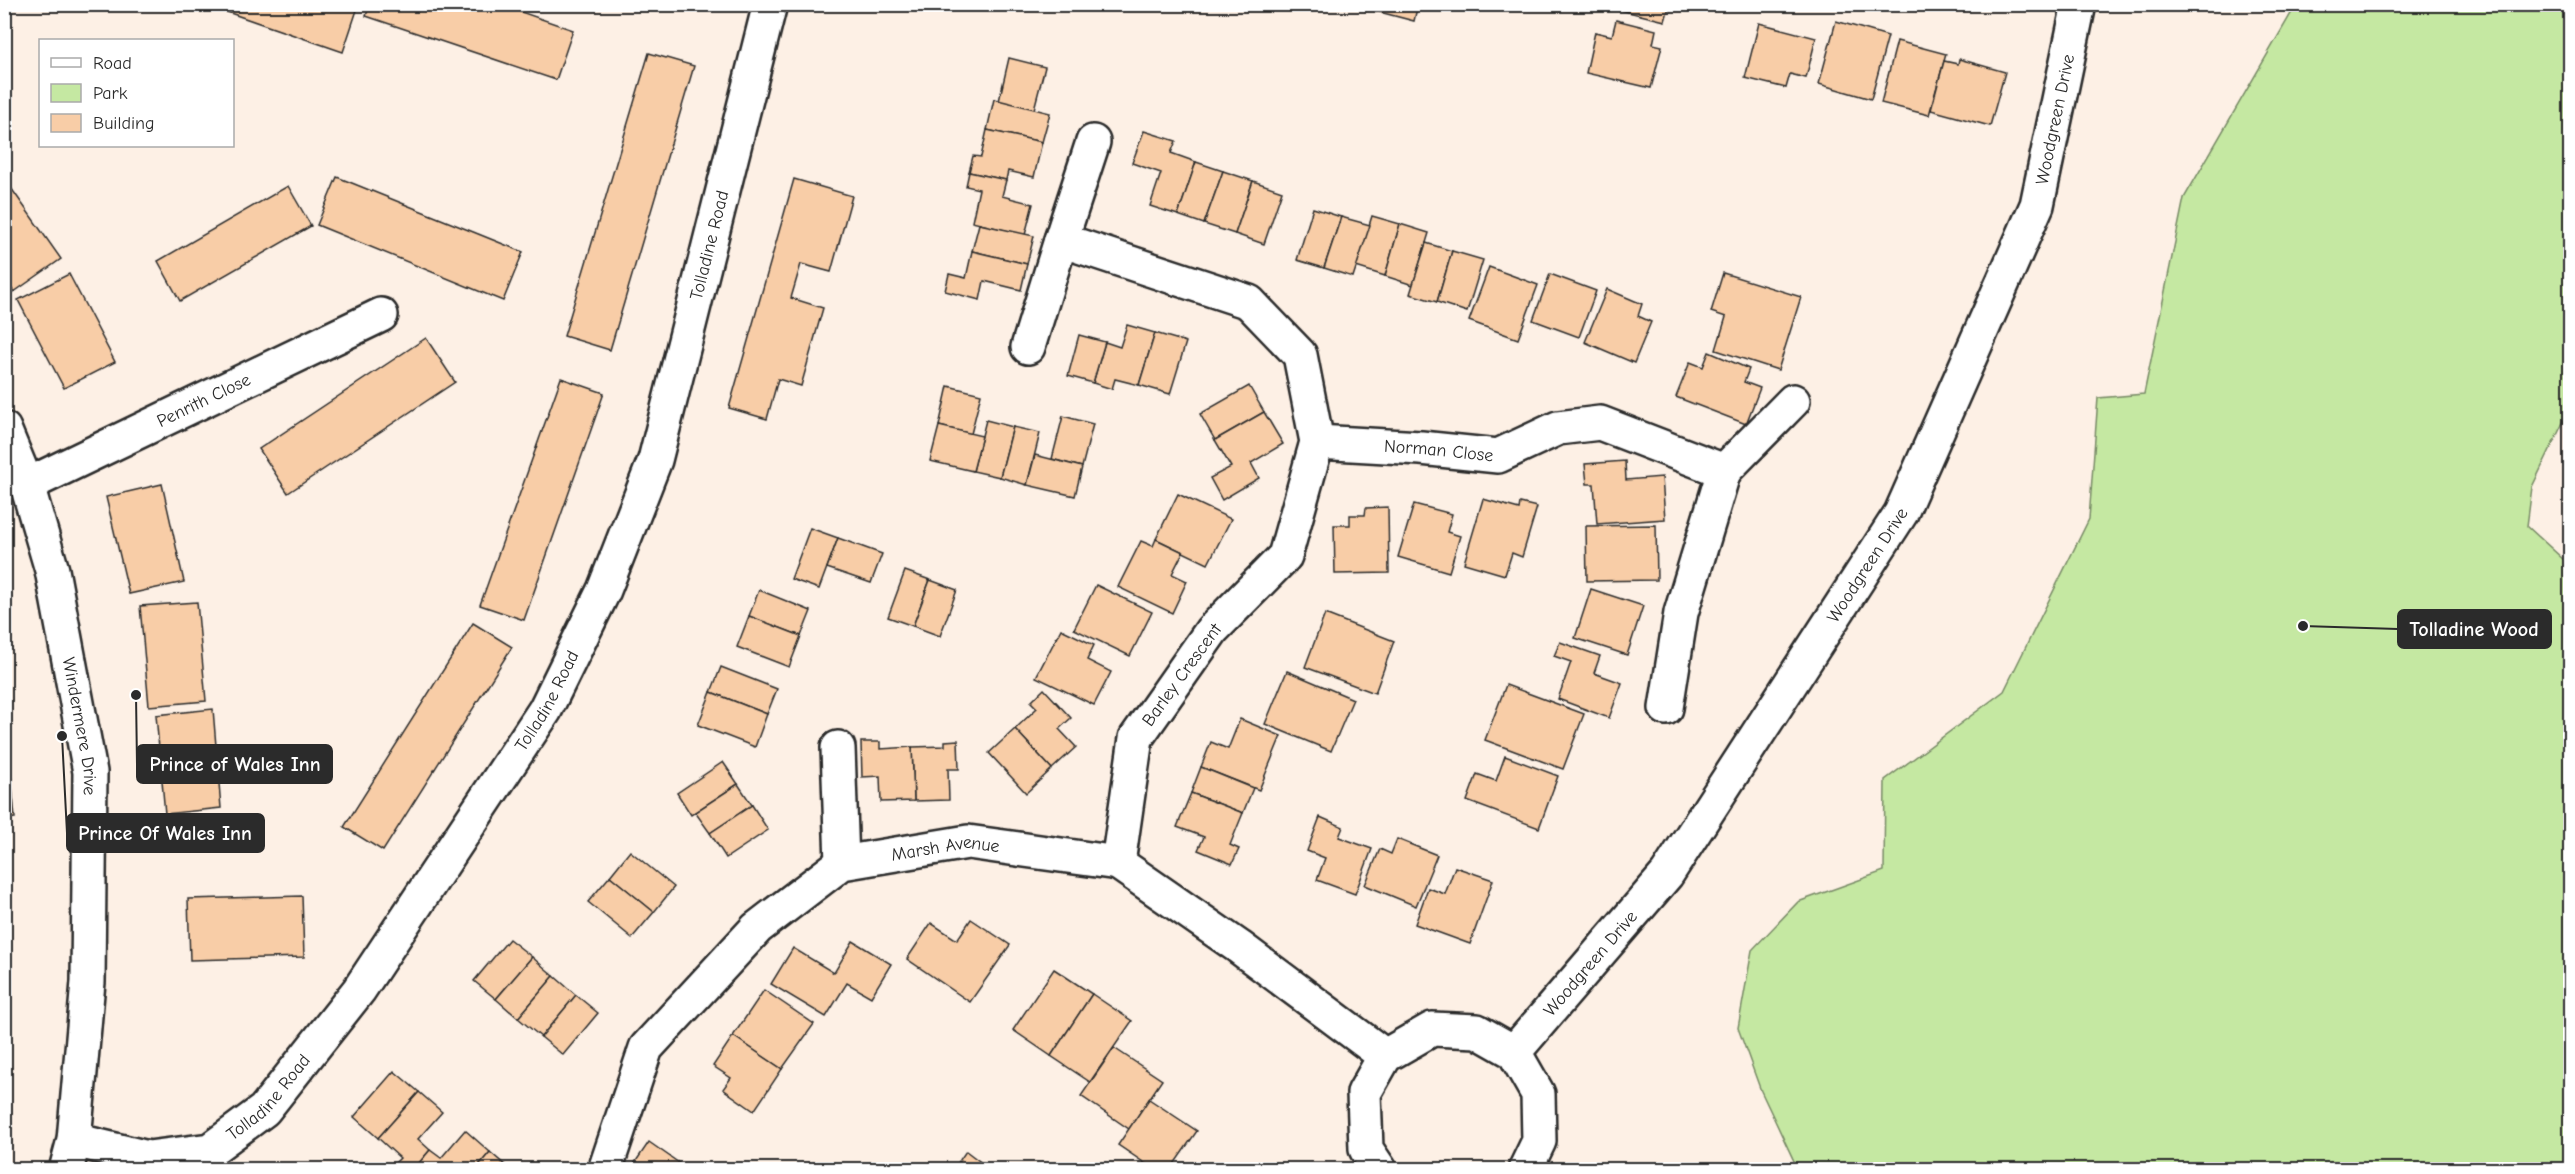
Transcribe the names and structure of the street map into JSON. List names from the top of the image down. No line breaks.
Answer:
{"streets":{"street":["Woodgreen Drive","Tolladine Road","Penrith Close","Norman Close","Barley Crescent","Windermere Drive","Marsh Avenue"]},"crossings":[["Tolladine Road","Windermere Drive"],["Penrith Close","Windermere Drive"],["Norman Close","Barley Crescent"],["Barley Crescent","Marsh Avenue"]],"places":["Tolladine Wood","Prince of Wales Inn","Prince Of Wales Inn"],"legend":["Road","Park","Building"]}
